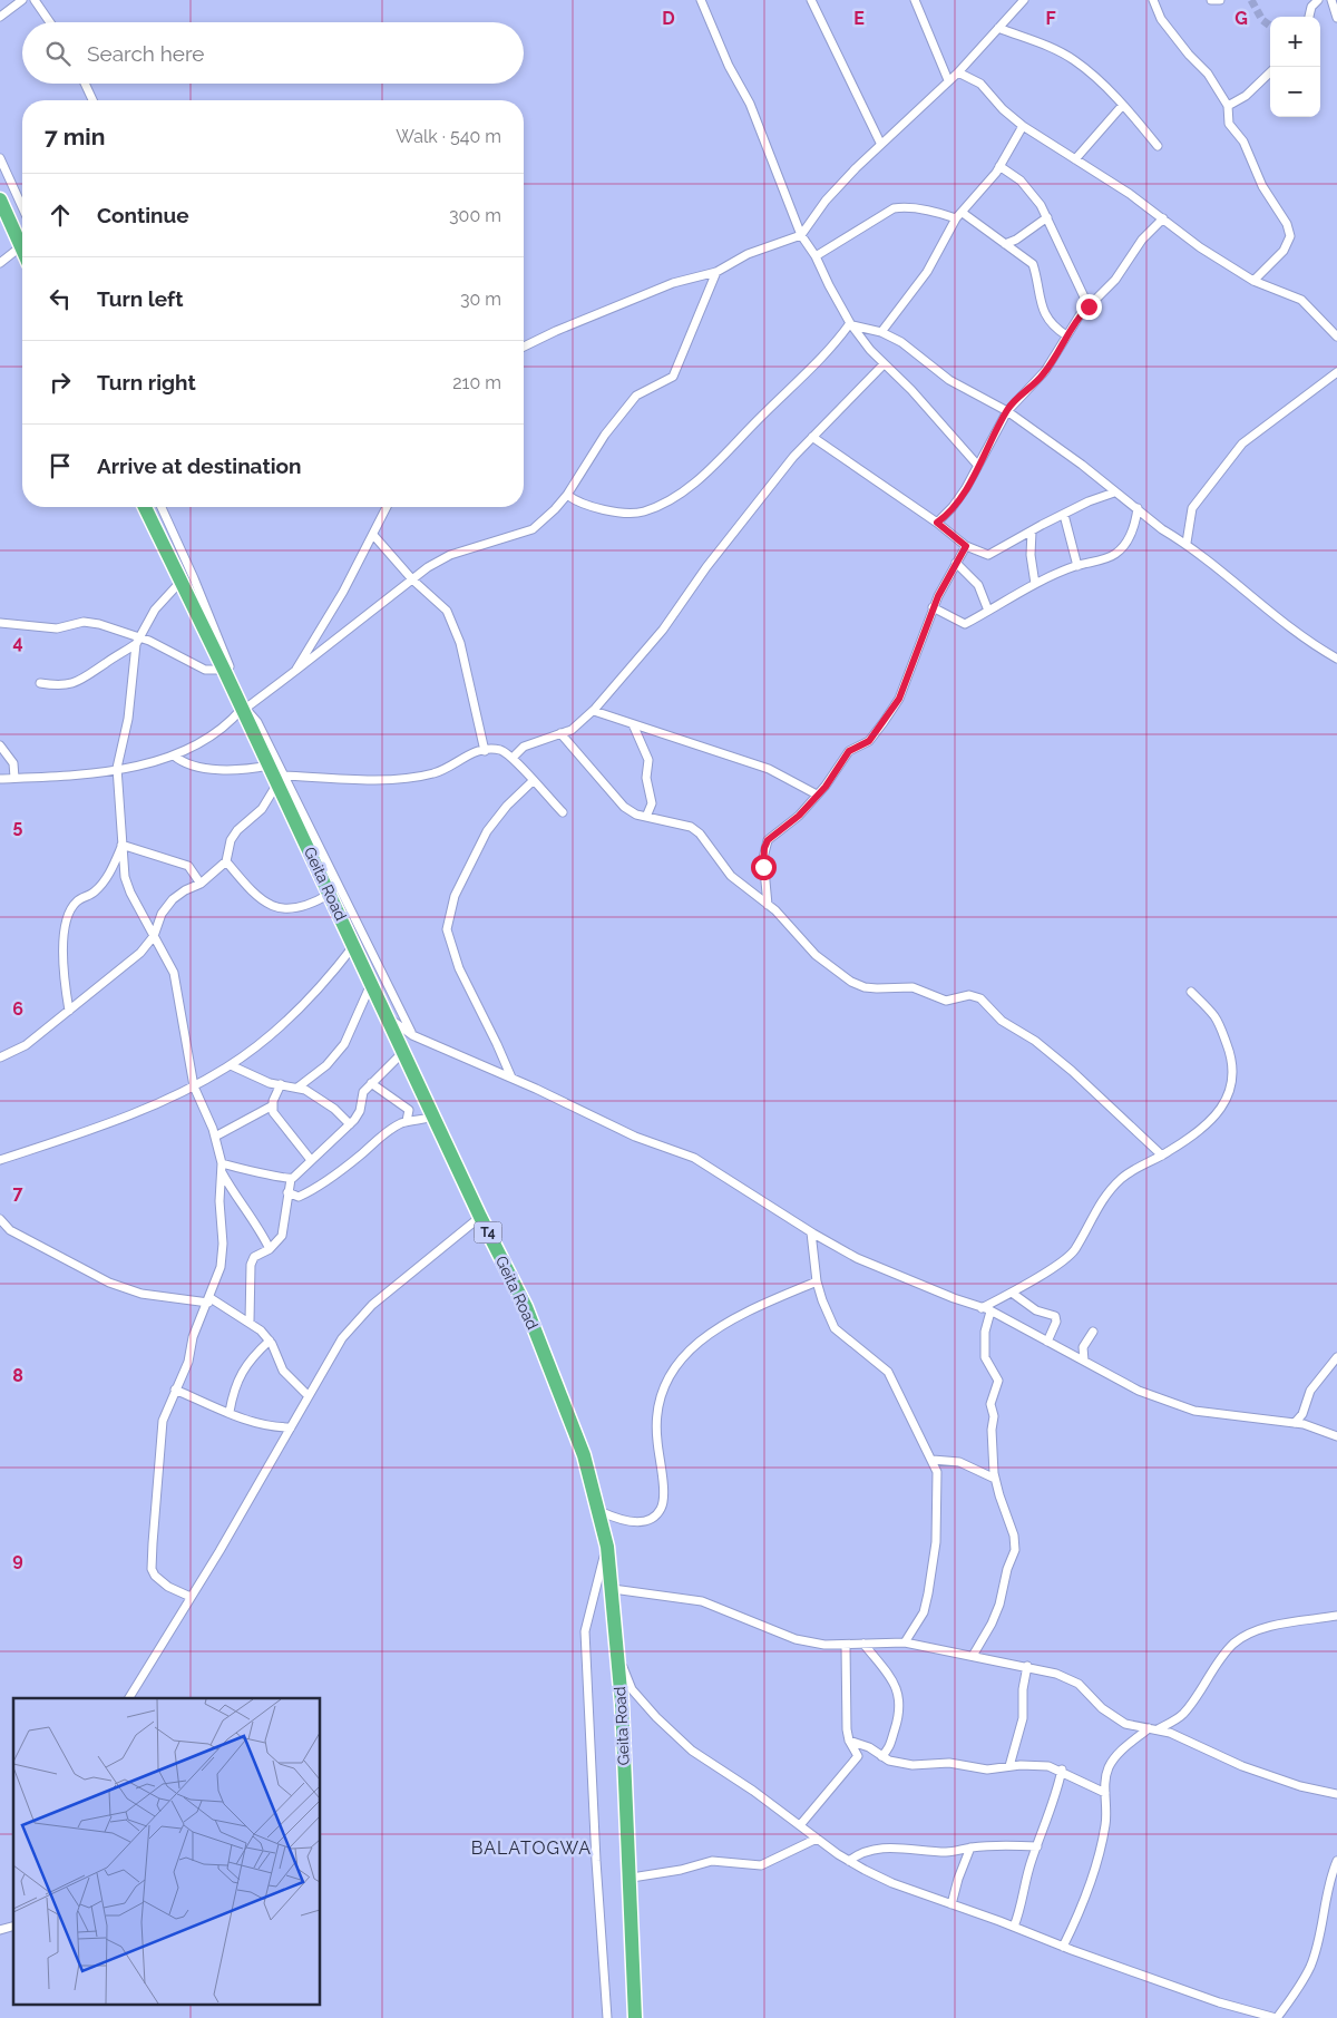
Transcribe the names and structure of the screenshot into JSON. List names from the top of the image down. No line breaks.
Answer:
{"streets":{"highway":["Geita Road","T4"]},"districts":["BALATOGWA"],"page":{"map_buttons":["+","−"],"search":"Search here","heading":["7 min","Walk · 540 m"],"list":[["Continue","300 m"],["Turn left","30 m"],["Turn right","210 m"],"Arrive at destination"]},"grid":{"columns":["D","E","F","G"],"rows":["4","5","6","7","8","9"]}}
